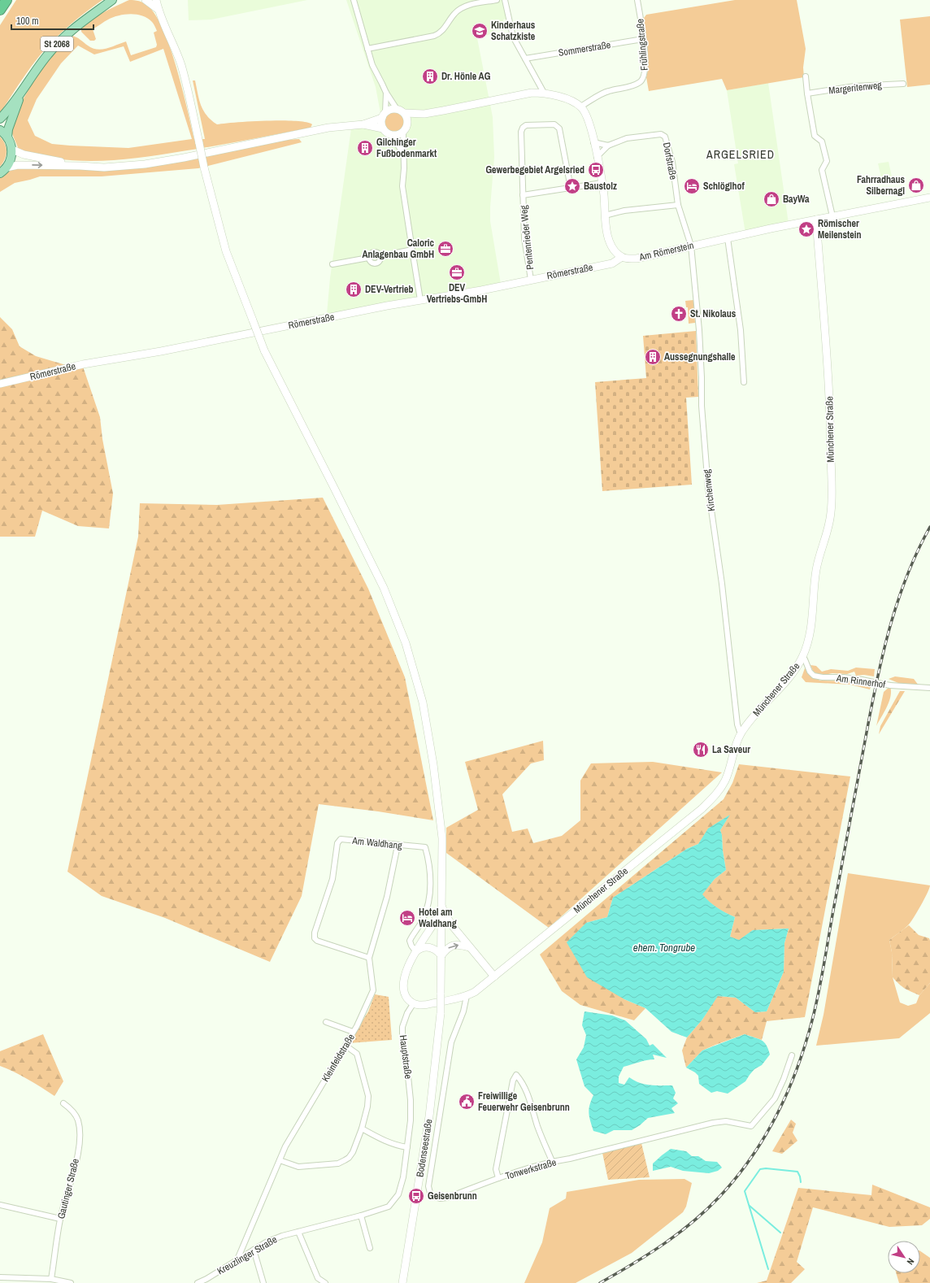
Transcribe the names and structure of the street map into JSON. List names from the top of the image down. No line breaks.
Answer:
{"streets":{"main road":["St 2068"],"street":["Frühlingstraße","Sommerstraße","Margeritenweg","Dorfstraße","Pentenrieder Weg","Am Römerstein","Römerstraße","Münchener Straße","Kirchenweg","Am Rinnerhof","Am Waldhang","Hauptstraße","Kleinfeldstraße","Bodenseestraße","Tonwerkstraße","Gautinger Straße","Kreuzlinger Straße"]},"crossings":[["Frühlingstraße","Sommerstraße"],["Dorfstraße","Am Römerstein"],["Dorfstraße","Kirchenweg"],["Pentenrieder Weg","Römerstraße"],["Am Römerstein","Römerstraße"],["Am Römerstein","Münchener Straße"],["Am Römerstein","Kirchenweg"],["Münchener Straße","Kirchenweg"],["Münchener Straße","Am Rinnerhof"],["Münchener Straße","Tonwerkstraße"],["Am Waldhang","Kleinfeldstraße"],["Hauptstraße","Kreuzlinger Straße"],["Kleinfeldstraße","Kreuzlinger Straße"]],"districts":["ARGELSRIED"],"water":["ehem. Tongrube"],"places":{"school or university":["Kinderhaus Schatzkiste"],"building":["Dr. Hönle AG","Gilchinger Fußbodenmarkt","DEV-Vertrieb","Aussegnungshalle"],"bus stop":["Gewerbegebiet Argelsried","Geisenbrunn"],"shop":["Fahrradhaus Silbernagl","BayWa"],"place":["Baustolz","Römischer Meilenstein"],"hotel":["Schlöglhof","Hotel am Waldhang"],"office":["Caloric Anlagenbau GmbH","DEV Vertriebs-GmbH"],"church":["St. Nikolaus"],"restaurant":["La Saveur"],"public building":["Freiwillige Feuerwehr Geisenbrunn"]},"scale_bar":"100 m","north":"bottom right"}
